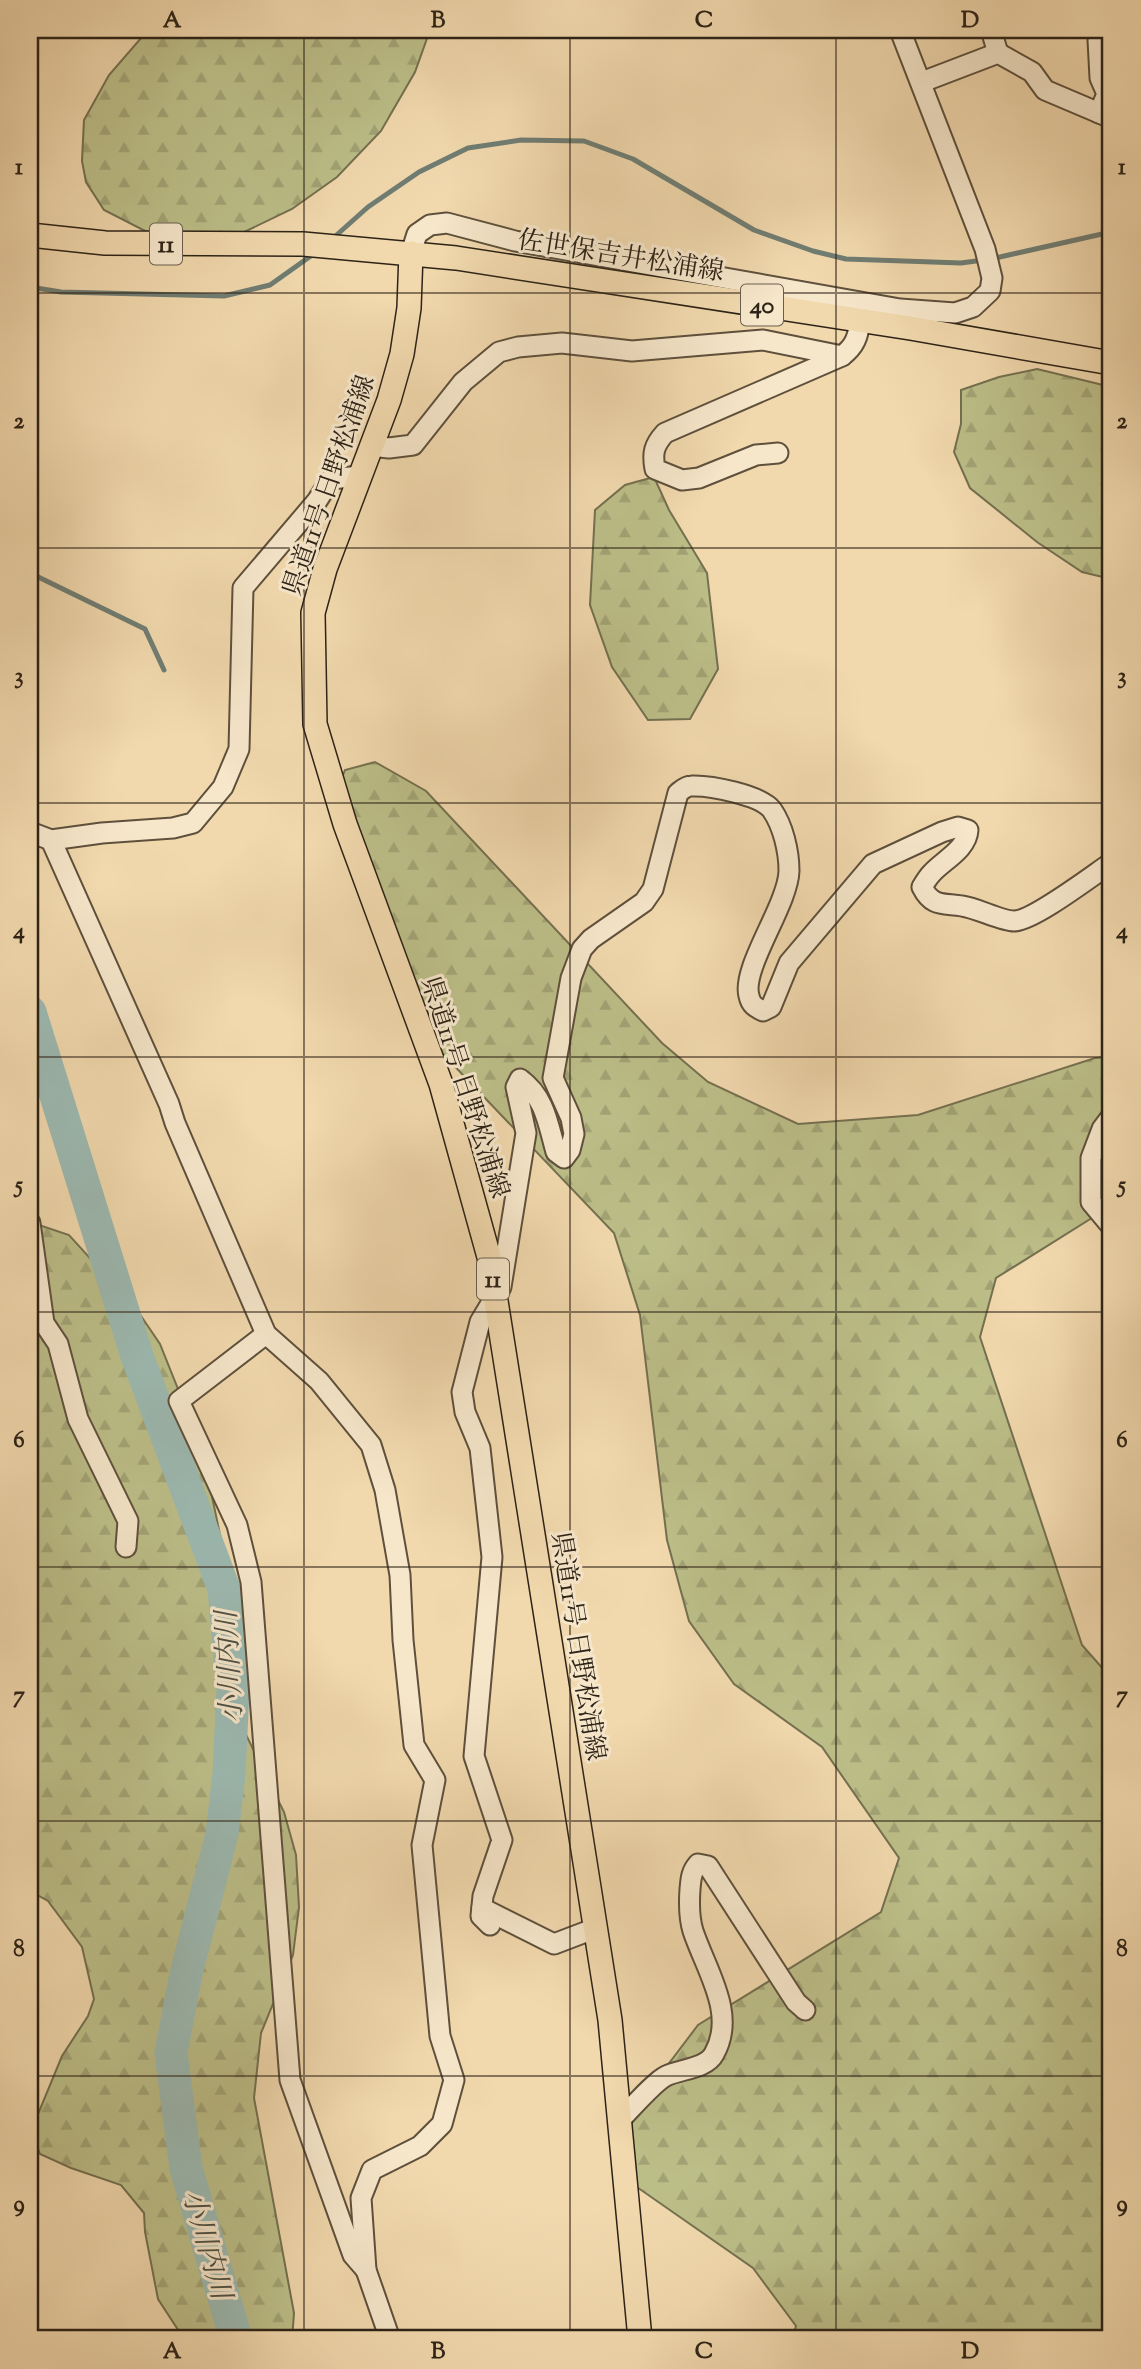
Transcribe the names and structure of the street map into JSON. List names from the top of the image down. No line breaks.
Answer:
{"streets":{"main road":["11","佐世保吉井松浦線","40","県道11号 日野松浦線"]},"crossings":[["11","佐世保吉井松浦線"],["11","県道11号 日野松浦線"],["佐世保吉井松浦線","県道11号 日野松浦線"]],"water":["小川内川"],"grid":{"columns":["A","B","C","D"],"rows":["1","2","3","4","5","6","7","8","9"]}}
